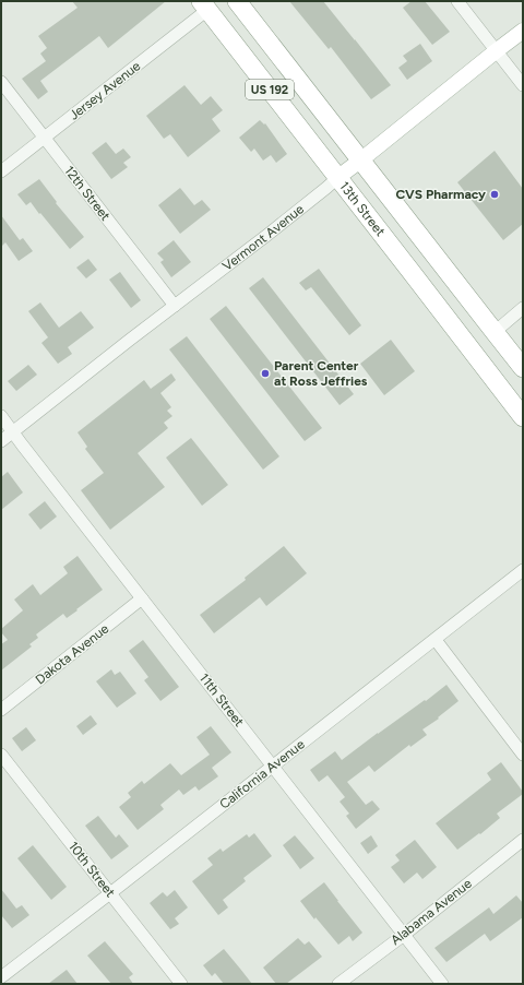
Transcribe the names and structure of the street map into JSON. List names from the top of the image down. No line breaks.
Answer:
{"streets":{"highway":["US 192","13th Street"],"main road":["Vermont Avenue"],"street":["Jersey Avenue","12th Street","Dakota Avenue","11th Street","California Avenue","10th Street","Alabama Avenue"]},"crossings":[["US 192","Vermont Avenue"],["Jersey Avenue","12th Street"],["Jersey Avenue","13th Street"],["12th Street","Vermont Avenue"],["13th Street","Vermont Avenue"],["Vermont Avenue","11th Street"],["Dakota Avenue","11th Street"],["11th Street","California Avenue"],["11th Street","Alabama Avenue"],["California Avenue","10th Street"]],"places":["CVS Pharmacy","Parent Center at Ross Jeffries"]}
